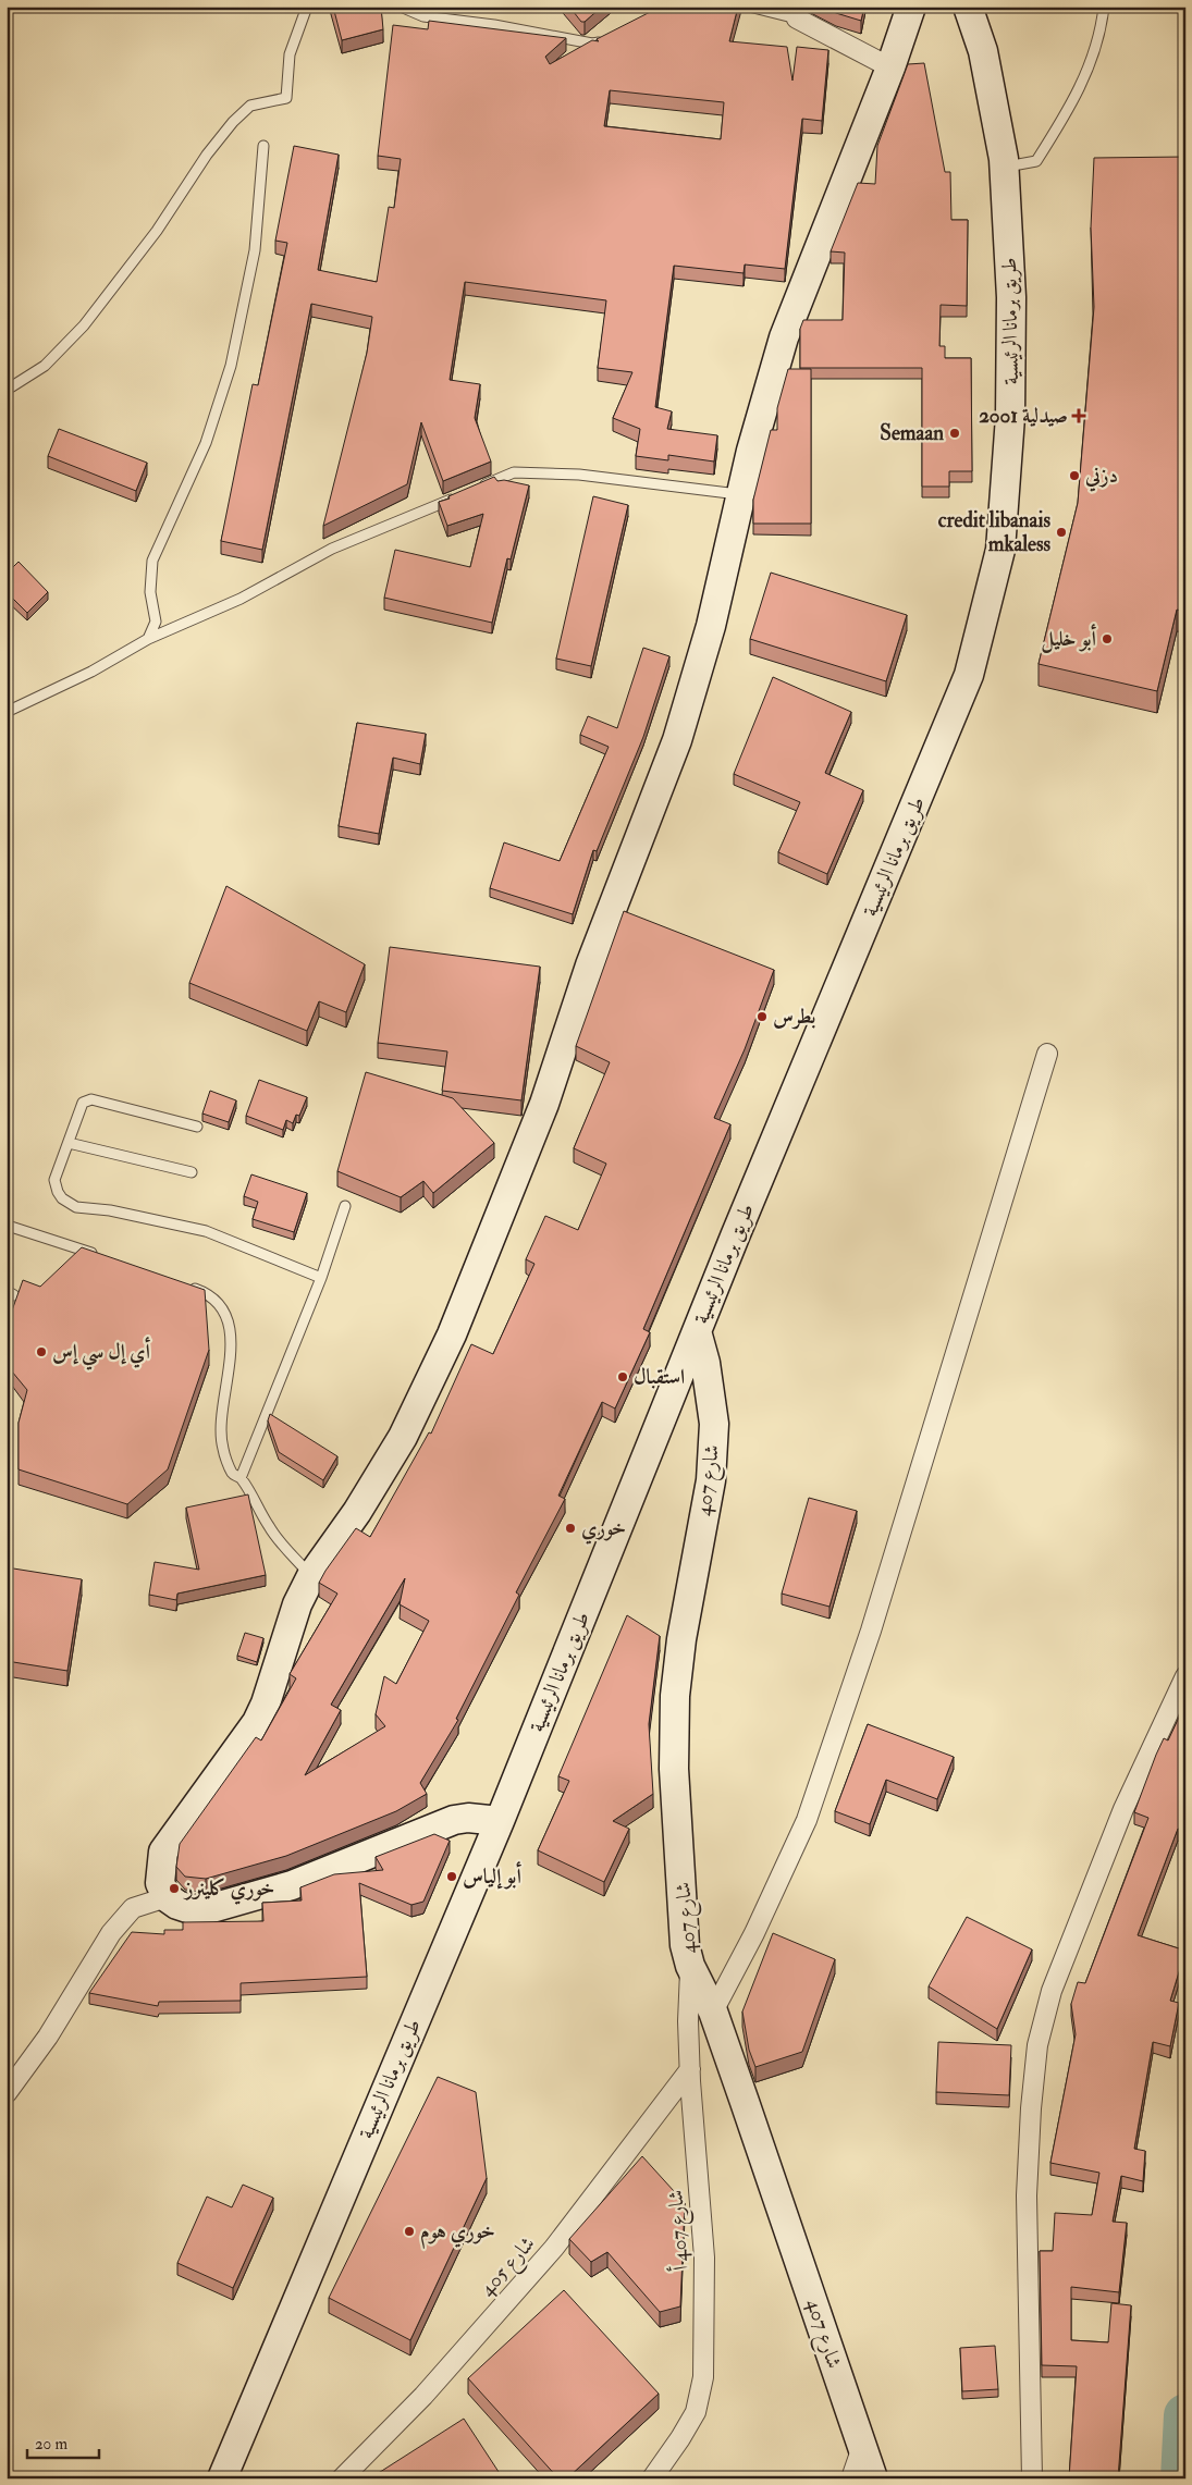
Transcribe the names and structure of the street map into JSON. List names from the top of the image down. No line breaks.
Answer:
{"streets":{"street":["طريق برمانا الرئيسية","شارع 407","شارع 407 أ","شارع 405"]},"crossings":[["طريق برمانا الرئيسية","شارع 407"],["شارع 407","شارع 407 أ"],["شارع 407 أ","شارع 405"]],"places":{"health":["صيدلية 2001"],"other":["Semaan","دزني","credit libanais mkaless","أبو خليل","بطرس","أي إل سي إس","استقبال","خوري","أبو إلياس","خوري كلينرز","خوري هوم"]},"scale_bar":"20 m"}
